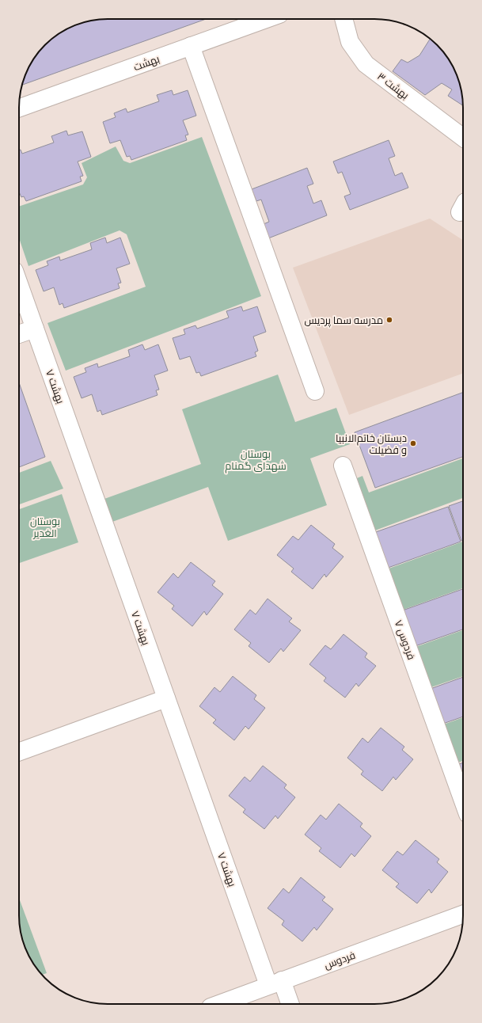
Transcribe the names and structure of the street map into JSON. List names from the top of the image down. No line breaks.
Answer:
{"streets":{"street":["بهشت","بهشت ۳","بهشت ۷","فردوس ۷","فردوس"]},"crossings":[["بهشت ۷","فردوس"]],"parks":["بوستان شهدای گمنام","بوستان الغدیر"],"places":["مدرسه سما پردیس","دبستان خاتم‌الانبیا و فضیلت"]}
